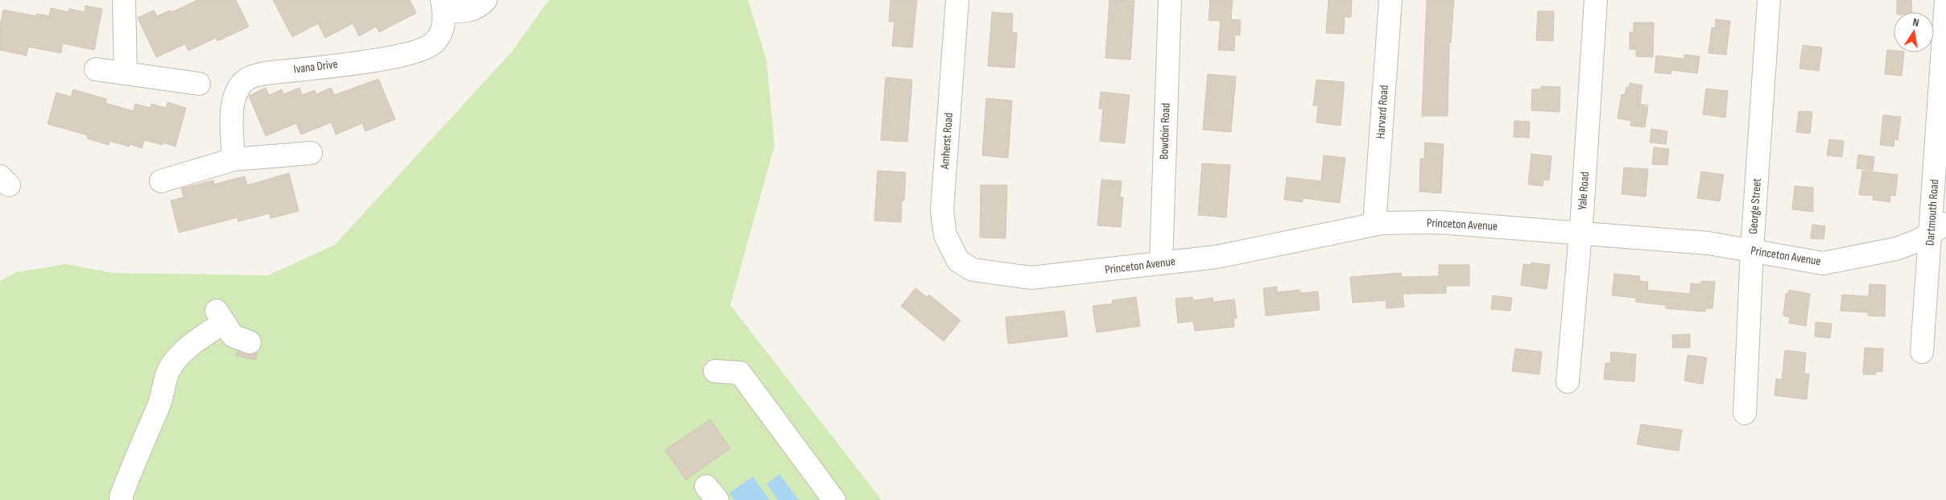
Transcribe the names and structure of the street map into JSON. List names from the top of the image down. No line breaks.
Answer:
{"streets":{"street":["Ivana Drive","Harvard Road","Bowdoin Road","Amherst Road","Yale Road","George Street","Dartmouth Road","Princeton Avenue"]},"crossings":[["Harvard Road","Princeton Avenue"],["Bowdoin Road","Princeton Avenue"],["Amherst Road","Princeton Avenue"],["Yale Road","Princeton Avenue"],["George Street","Princeton Avenue"],["Dartmouth Road","Princeton Avenue"]],"north":"top"}
